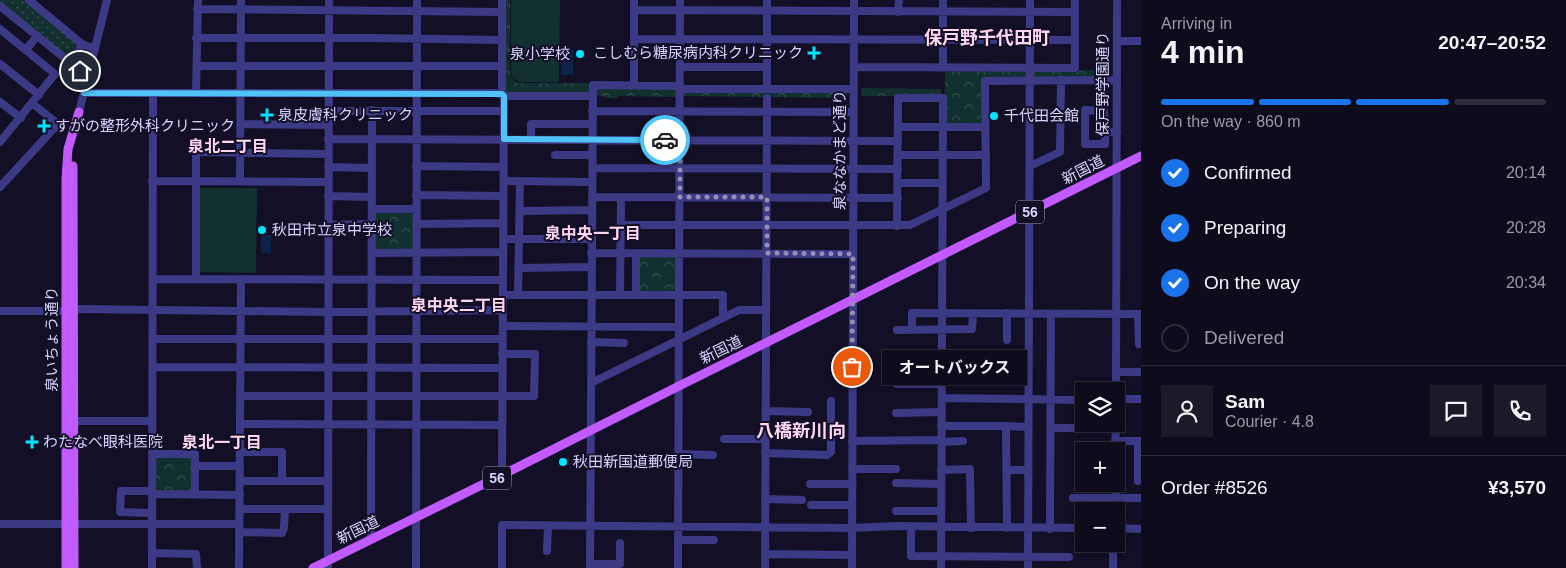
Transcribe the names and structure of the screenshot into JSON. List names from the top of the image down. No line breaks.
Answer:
{"streets":{"main road":["新国道","56","泉いちょう通り"],"street":["保戸野学園通り","泉ななかまど通り"]},"crossings":[["保戸野学園通り","新国道"],["泉ななかまど通り","新国道"]],"districts":["保戸野千代田町","泉北二丁目","泉中央一丁目","泉中央二丁目","八橋新川向","泉北一丁目"],"places":{"health":["こしむら糖尿病内科クリニック","泉皮膚科クリニック","すがの整形外科クリニック","わたなべ眼科医院"],"other":["泉小学校","千代田会館","秋田市立泉中学校","オートバックス","秋田新国道郵便局"]},"page":{"heading":["4 min","Arriving in","20:47–20:52"],"panel":["Sam","Courier · 4.8","Order #8526","¥3,570"],"bar":"On the way · 860 m","list":[["Confirmed","20:14"],["Preparing","20:28"],["On the way","20:34"],"Delivered"],"bubble":"オートバックス","map_buttons":["+","−"]}}
